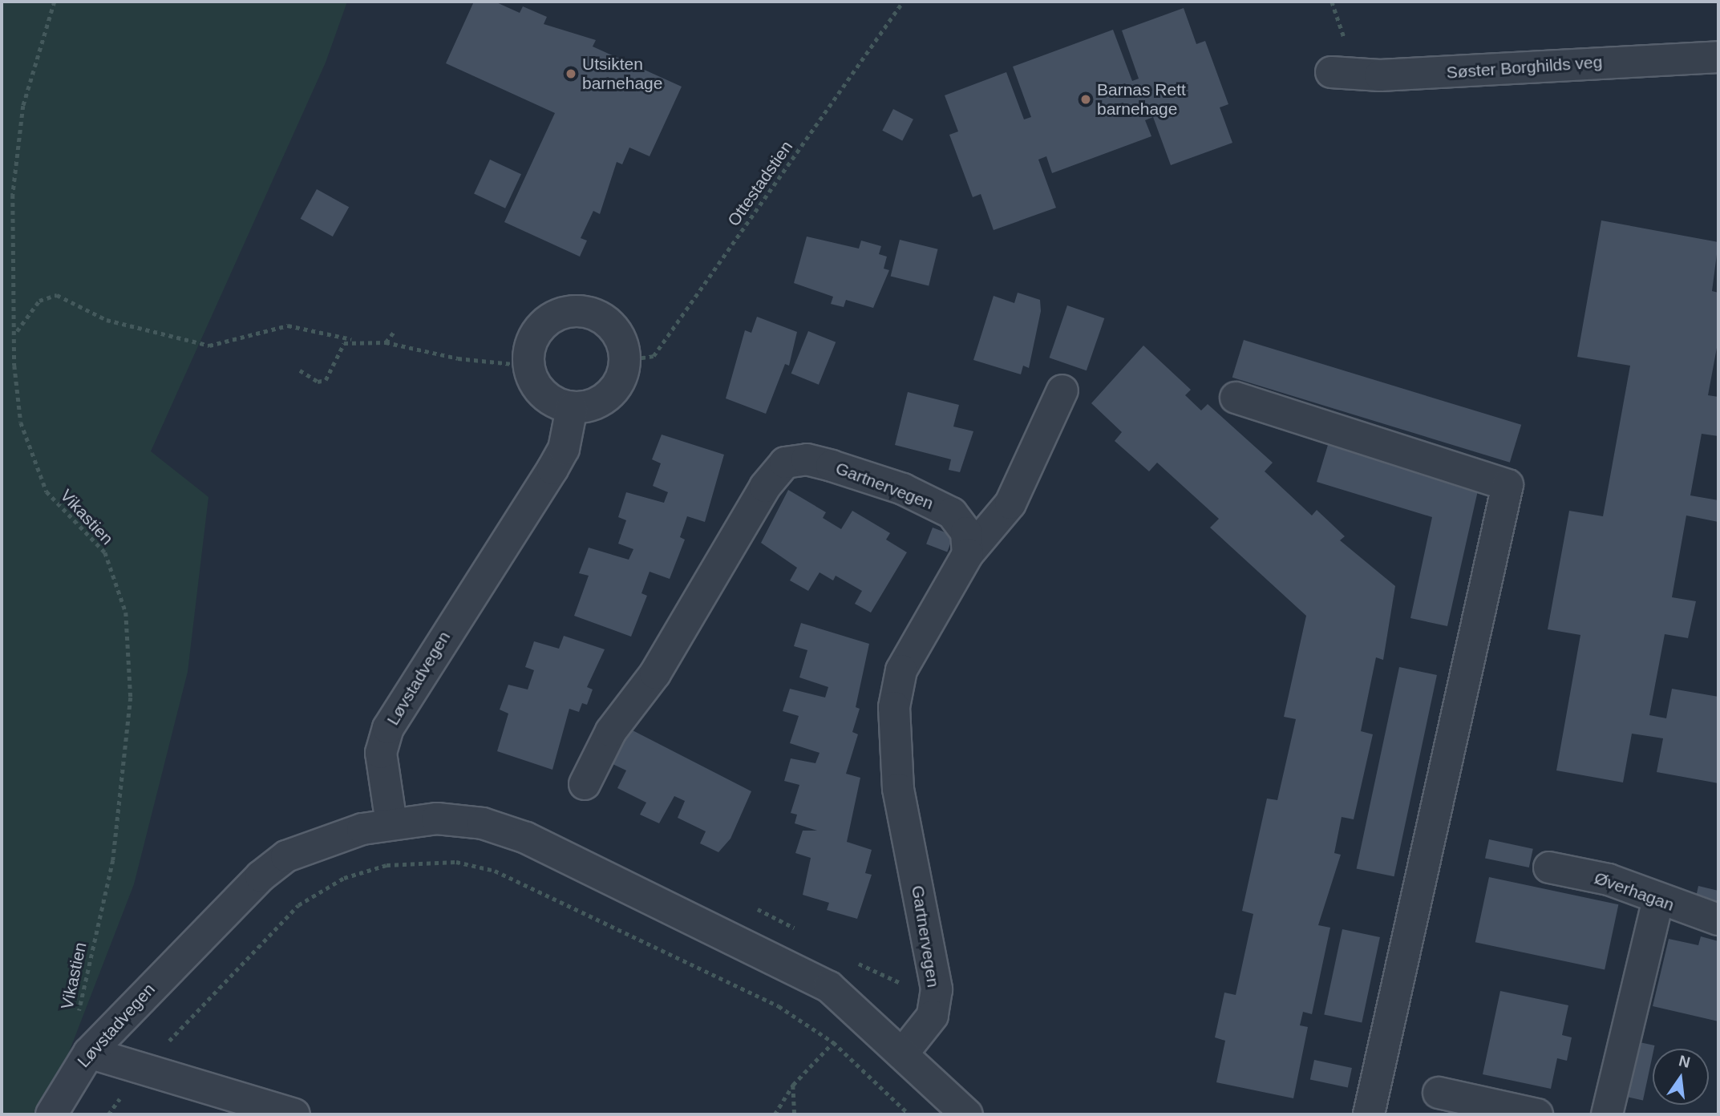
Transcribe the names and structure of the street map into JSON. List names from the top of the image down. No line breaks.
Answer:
{"streets":{"street":["Søster Borghilds veg","Gartnervegen","Løvstadvegen","Øverhagan"],"path":["Ottestadstien","Vikastien"]},"crossings":[["Ottestadstien","Løvstadvegen"]],"places":["Utsikten barnehage","Barnas Rett barnehage"],"north":"top"}
